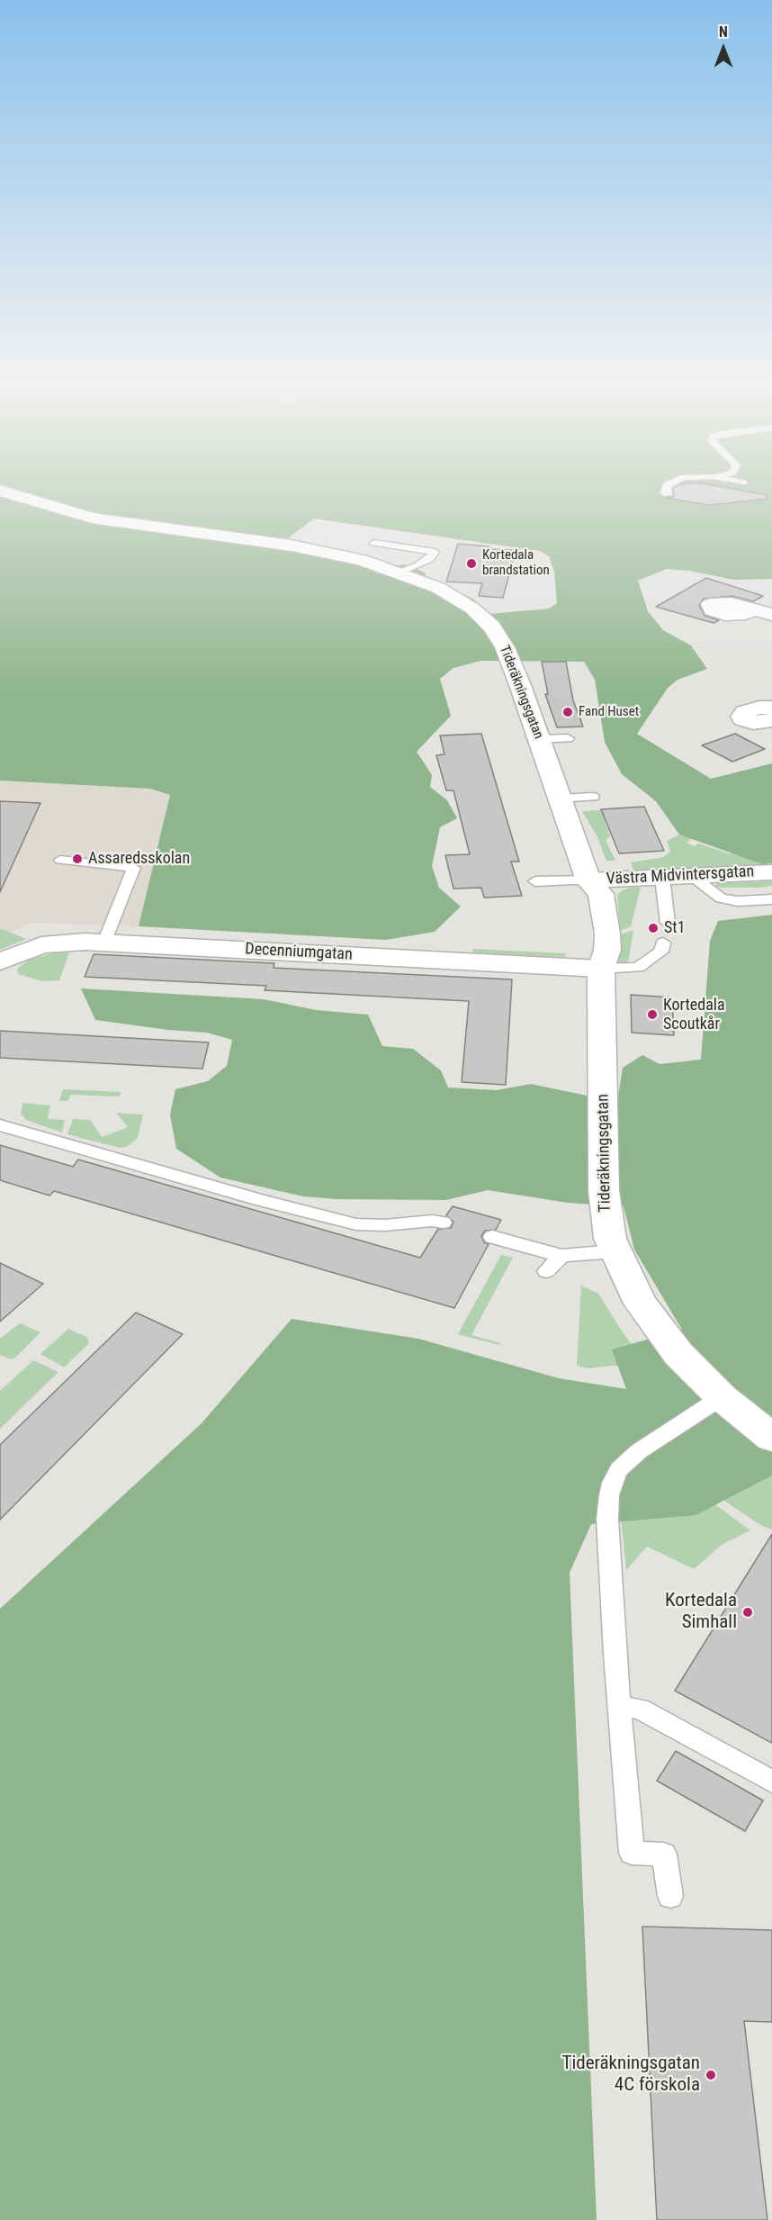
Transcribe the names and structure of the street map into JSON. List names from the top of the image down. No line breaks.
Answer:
{"streets":{"street":["Tideräkningsgatan","Västra Midvintersgatan","Decenniumgatan"]},"crossings":[["Tideräkningsgatan","Västra Midvintersgatan"],["Tideräkningsgatan","Decenniumgatan"]],"places":["Kortedala brandstation","Fand Huset","Assaredsskolan","St1","Kortedala Scoutkår","Kortedala Simhall","Tideräkningsgatan 4C förskola"],"north":"top"}
